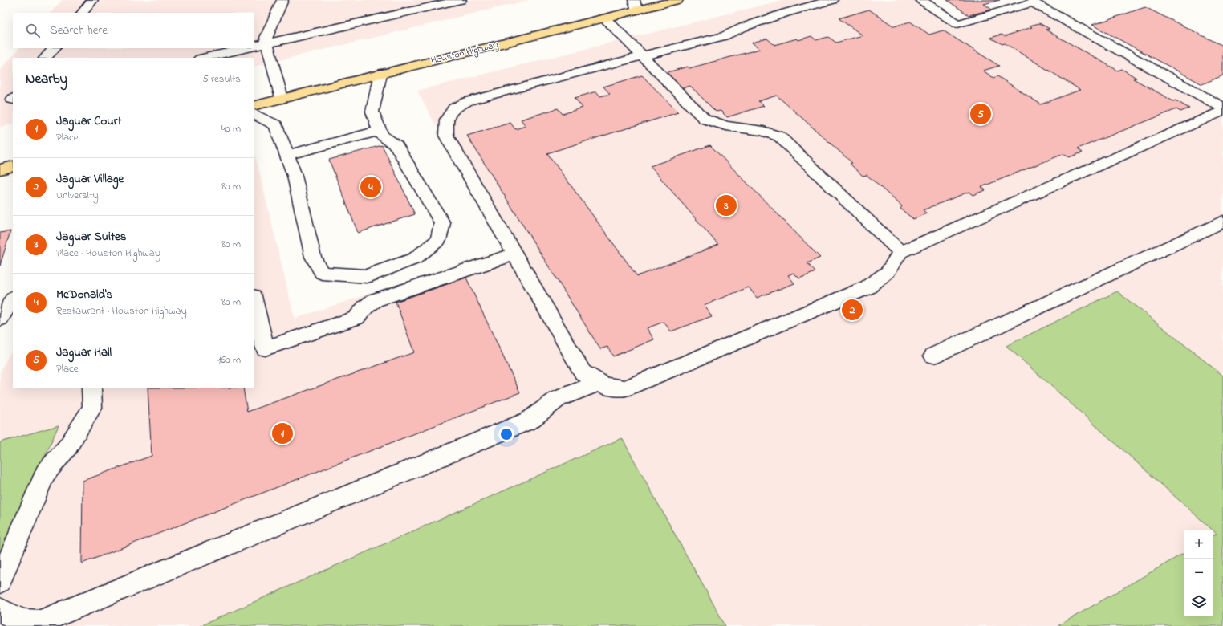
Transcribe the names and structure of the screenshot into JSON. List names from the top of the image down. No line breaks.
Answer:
{"streets":{"main road":["Houston Highway"]},"page":{"search":"Search here","heading":["Nearby","5 results"],"list":[{"mark":"1","name":"Jaguar Court","note":"Place","value":"40 m"},{"mark":"2","name":"Jaguar Village","note":"University","value":"80 m"},{"mark":"3","name":"Jaguar Suites","note":"Place · Houston Highway","value":"80 m"},{"mark":"4","name":"McDonald's","note":"Restaurant · Houston Highway","value":"80 m"},{"mark":"5","name":"Jaguar Hall","note":"Place","value":"160 m"}],"pins":["5","4","3","2","1"],"map_buttons":["+","−"]}}
